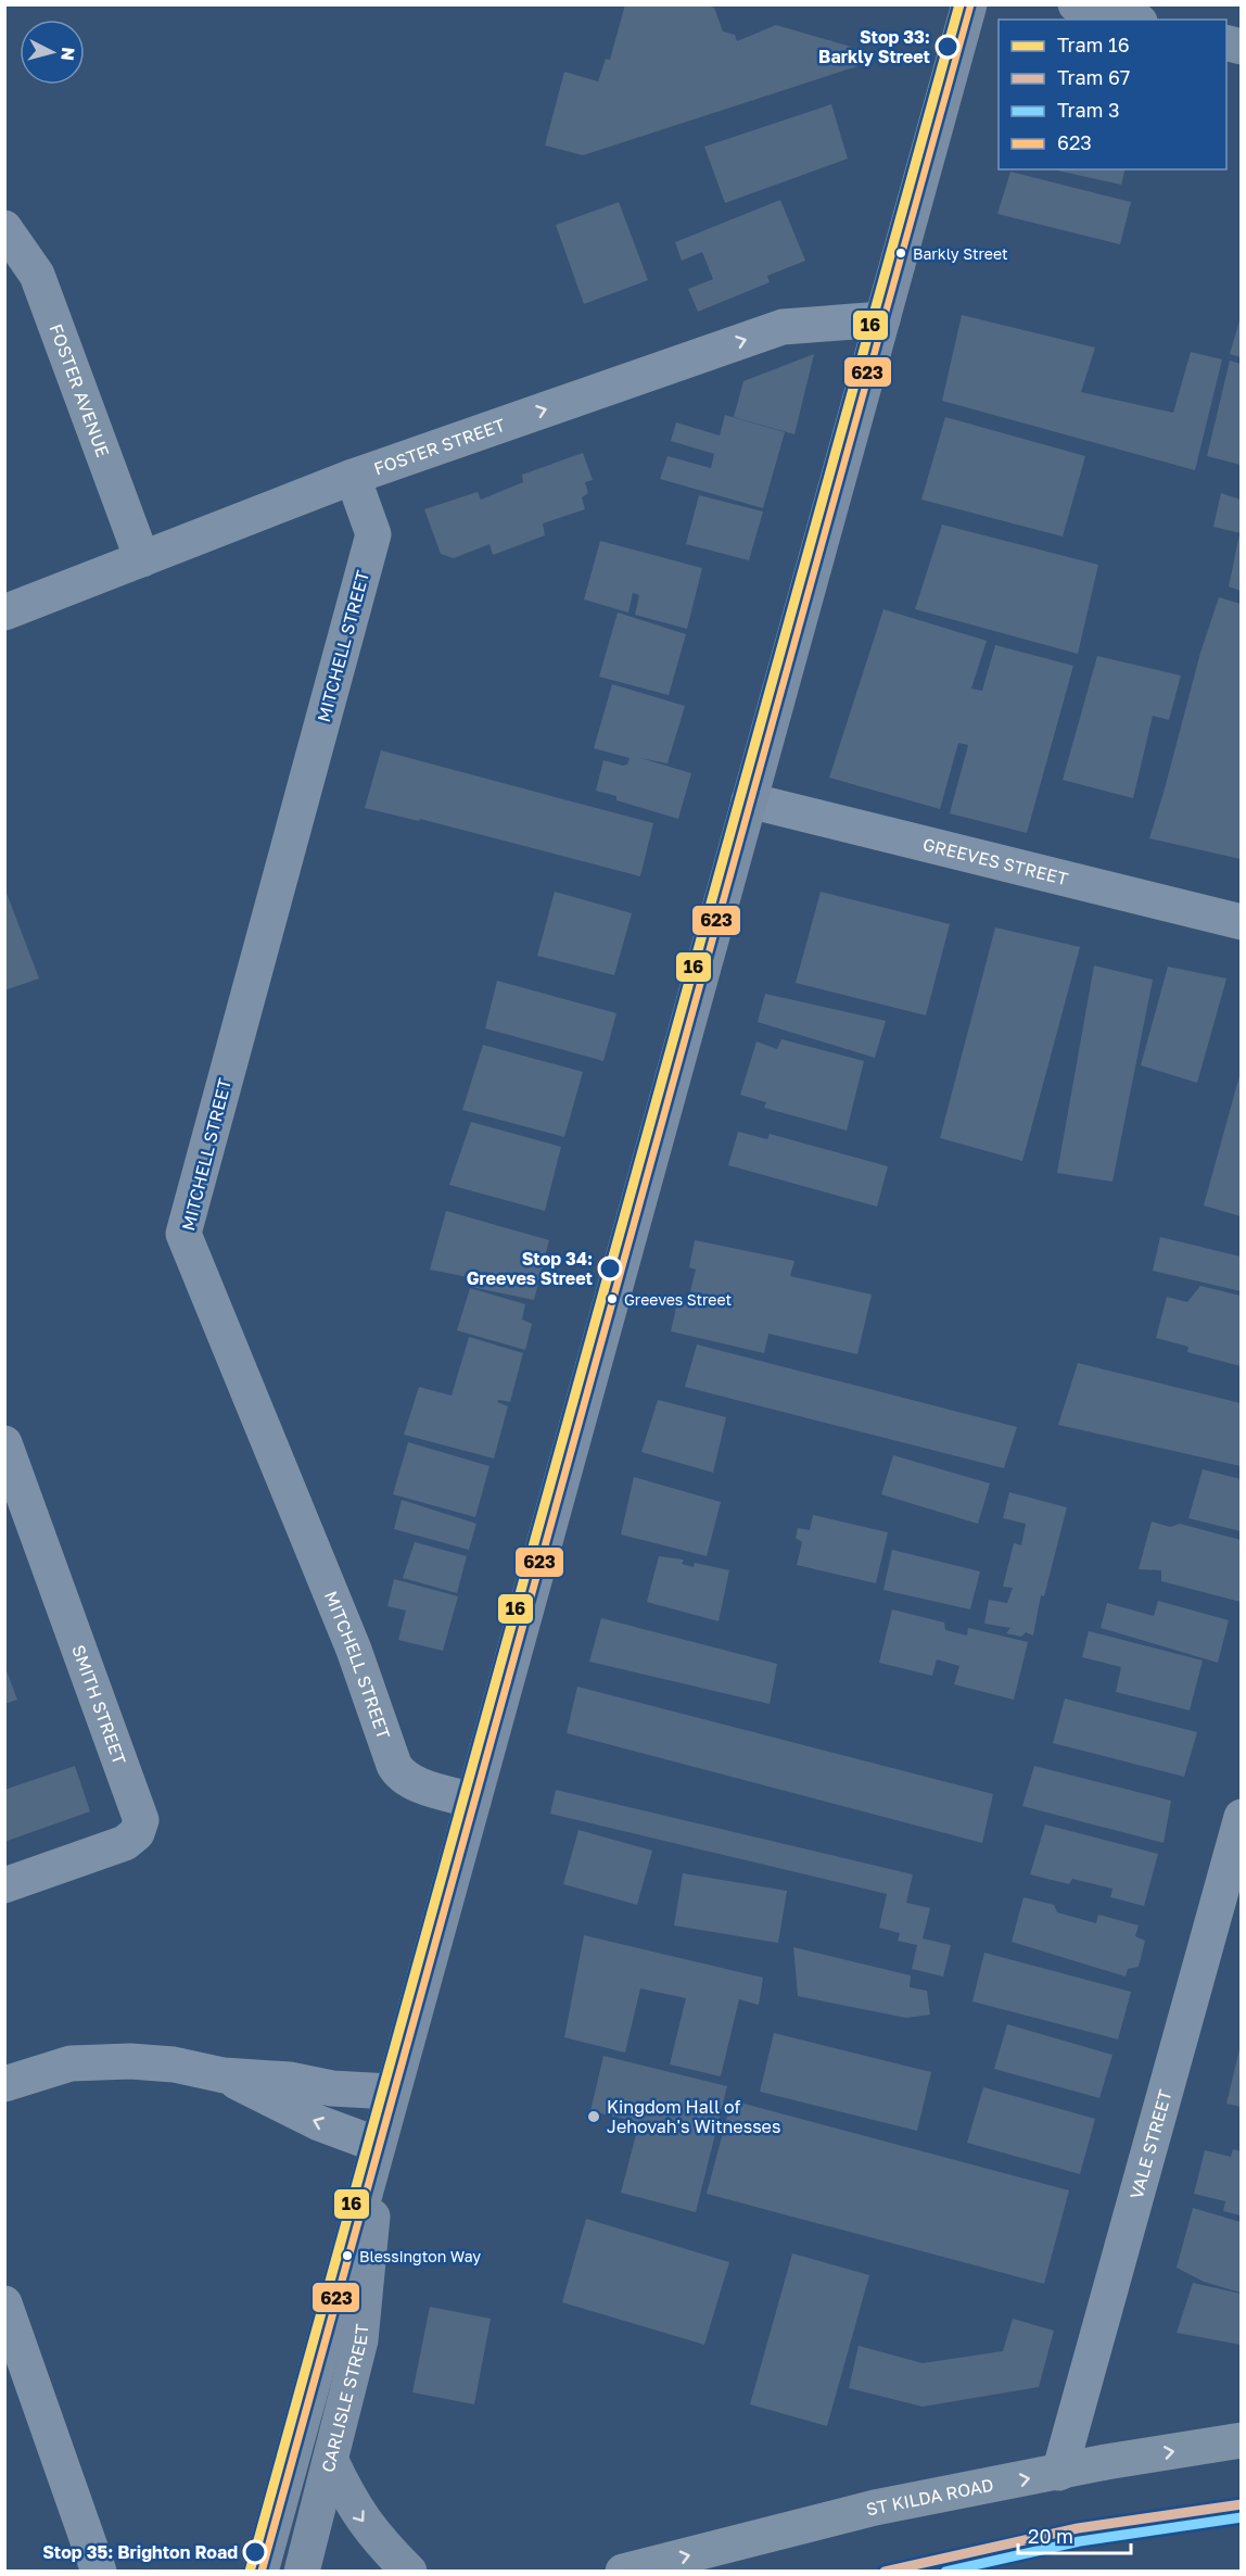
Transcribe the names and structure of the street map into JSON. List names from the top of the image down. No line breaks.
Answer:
{"streets":{"highway":["ST KILDA ROAD"],"main road":["CARLISLE STREET"],"street":["FOSTER AVENUE","FOSTER STREET","MITCHELL STREET","GREEVES STREET","SMITH STREET","VALE STREET"]},"crossings":[["FOSTER AVENUE","FOSTER STREET"],["FOSTER STREET","MITCHELL STREET"],["FOSTER STREET","CARLISLE STREET"],["MITCHELL STREET","CARLISLE STREET"],["GREEVES STREET","CARLISLE STREET"],["VALE STREET","ST KILDA ROAD"]],"one_way":["FOSTER STREET","ST KILDA ROAD"],"places":["Stop 33: Barkly Street","Barkly Street","Stop 34: Greeves Street","Greeves Street","Kingdom Hall of Jehovah's Witnesses","Blessington Way","Stop 35: Brighton Road"],"lines":["tram line 16","transit line 623","tram line 67","tram line 3"],"legend":["Tram 16","Tram 67","Tram 3","623"],"scale_bar":"20 m","north":"right"}
